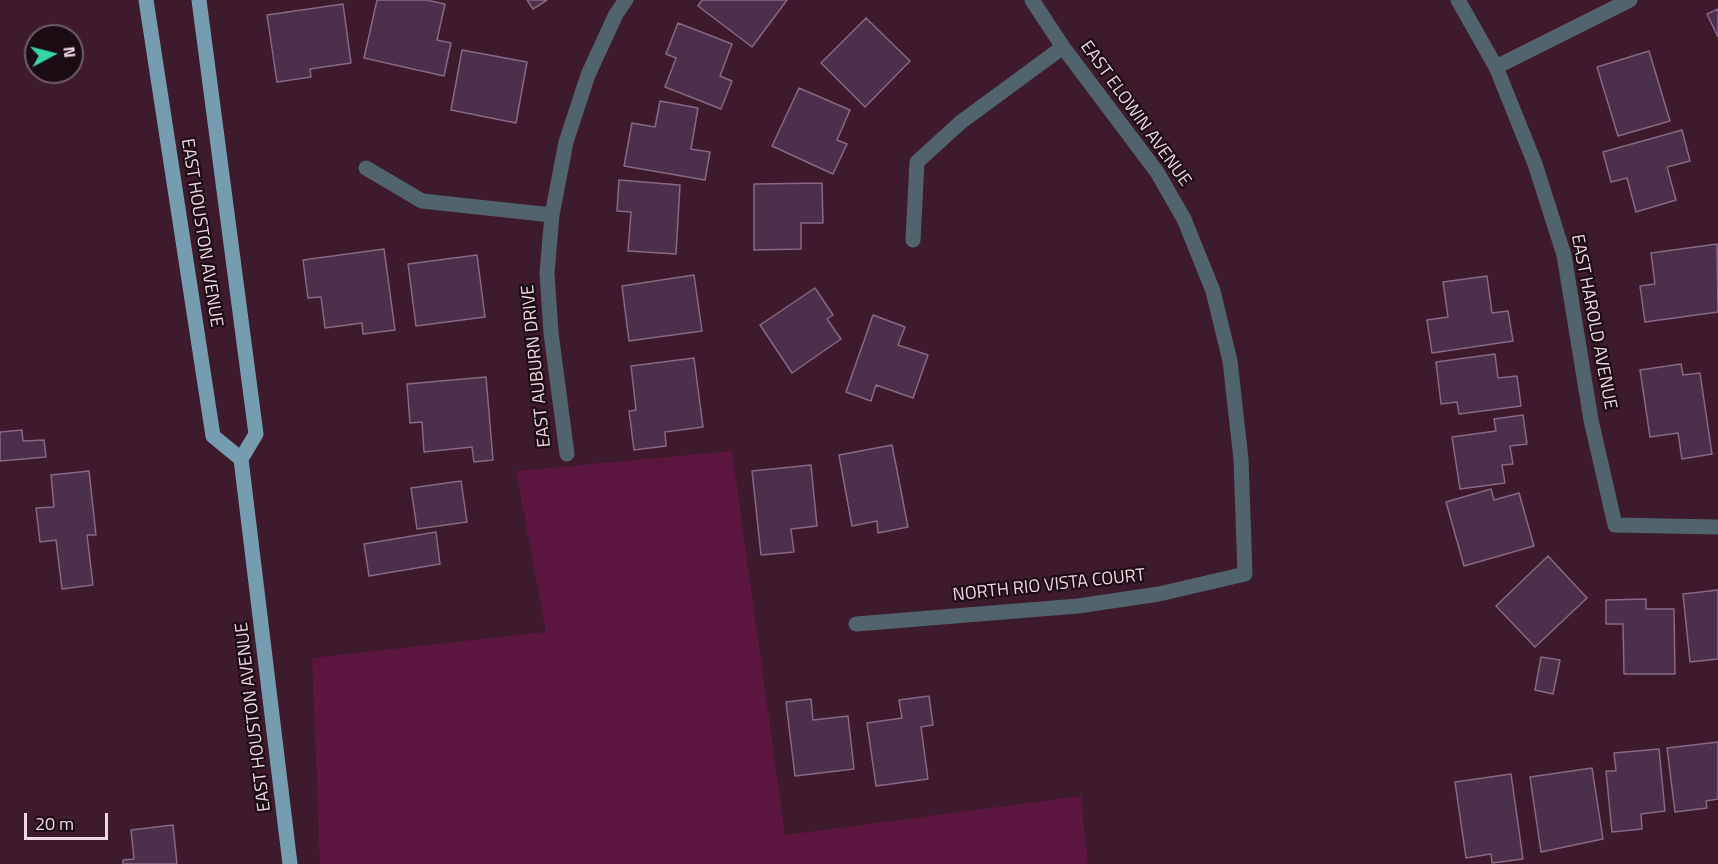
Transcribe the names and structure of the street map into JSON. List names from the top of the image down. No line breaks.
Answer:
{"streets":{"main road":["EAST HOUSTON AVENUE"],"street":["EAST ELOWIN AVENUE","EAST HAROLD AVENUE","EAST AUBURN DRIVE","NORTH RIO VISTA COURT"]},"crossings":[["EAST ELOWIN AVENUE","NORTH RIO VISTA COURT"]],"scale_bar":"20 m","north":"right"}
